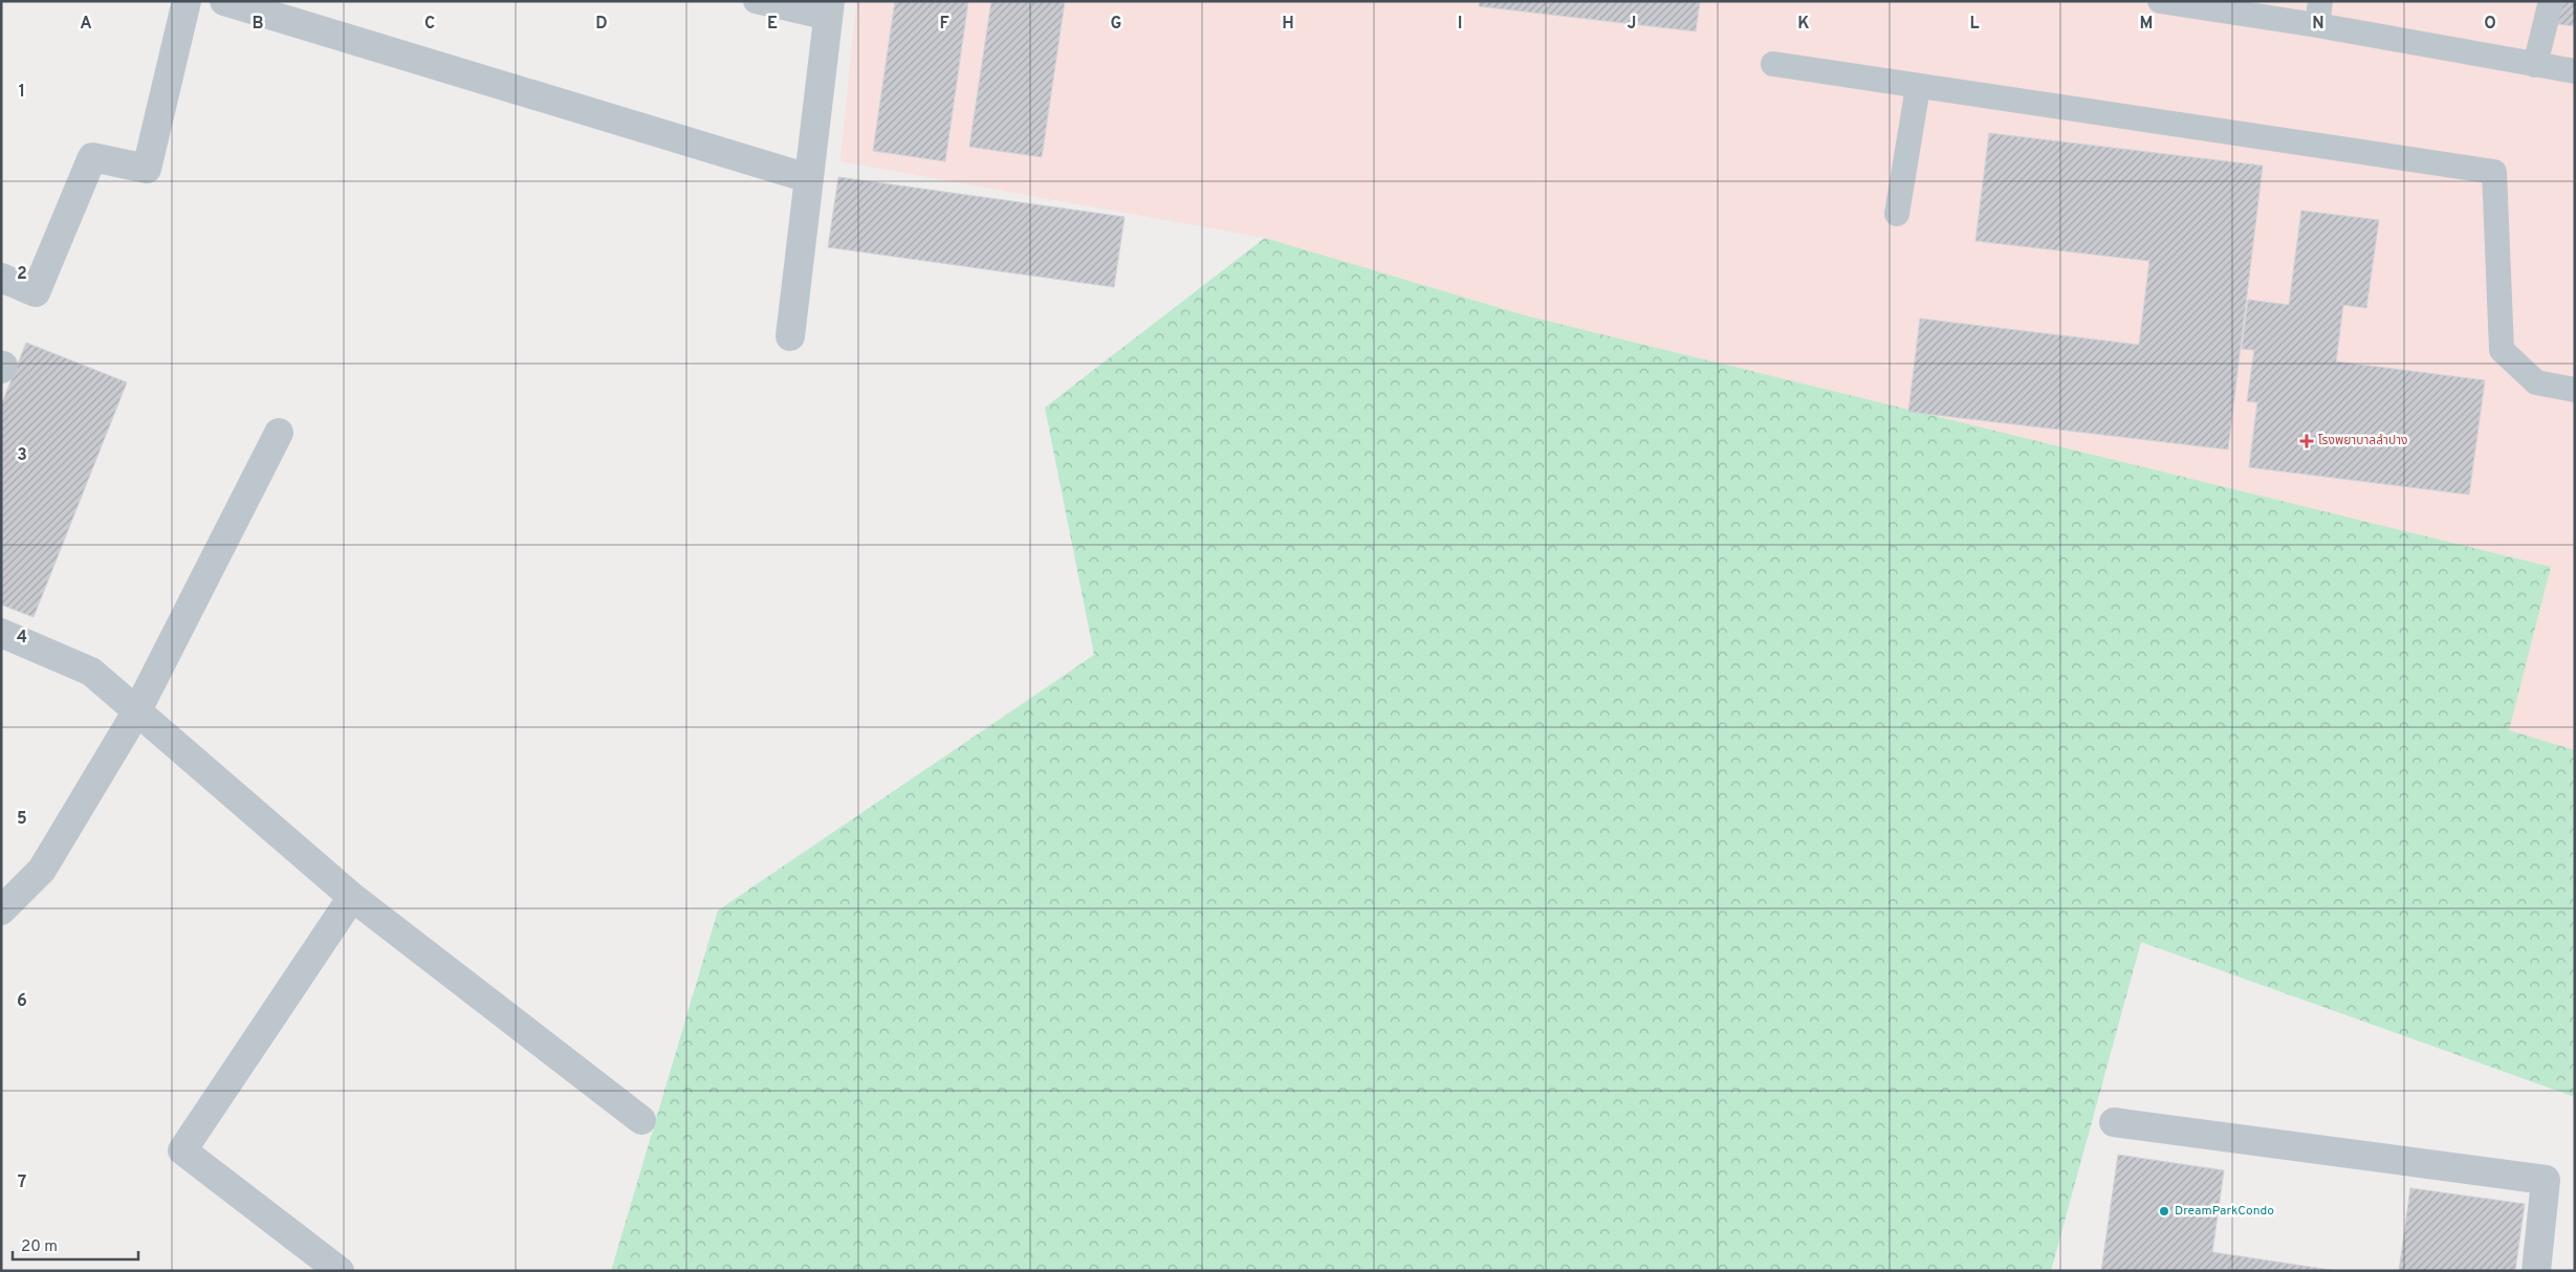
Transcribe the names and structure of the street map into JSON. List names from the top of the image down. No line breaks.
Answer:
{"places":{"health":["โรงพยาบาลลำปาง"],"other":["DreamParkCondo"]},"scale_bar":"20 m","grid":{"columns":["A","B","C","D","E","F","G","H","I","J","K","L","M","N","O"],"rows":["1","2","3","4","5","6","7"]}}
